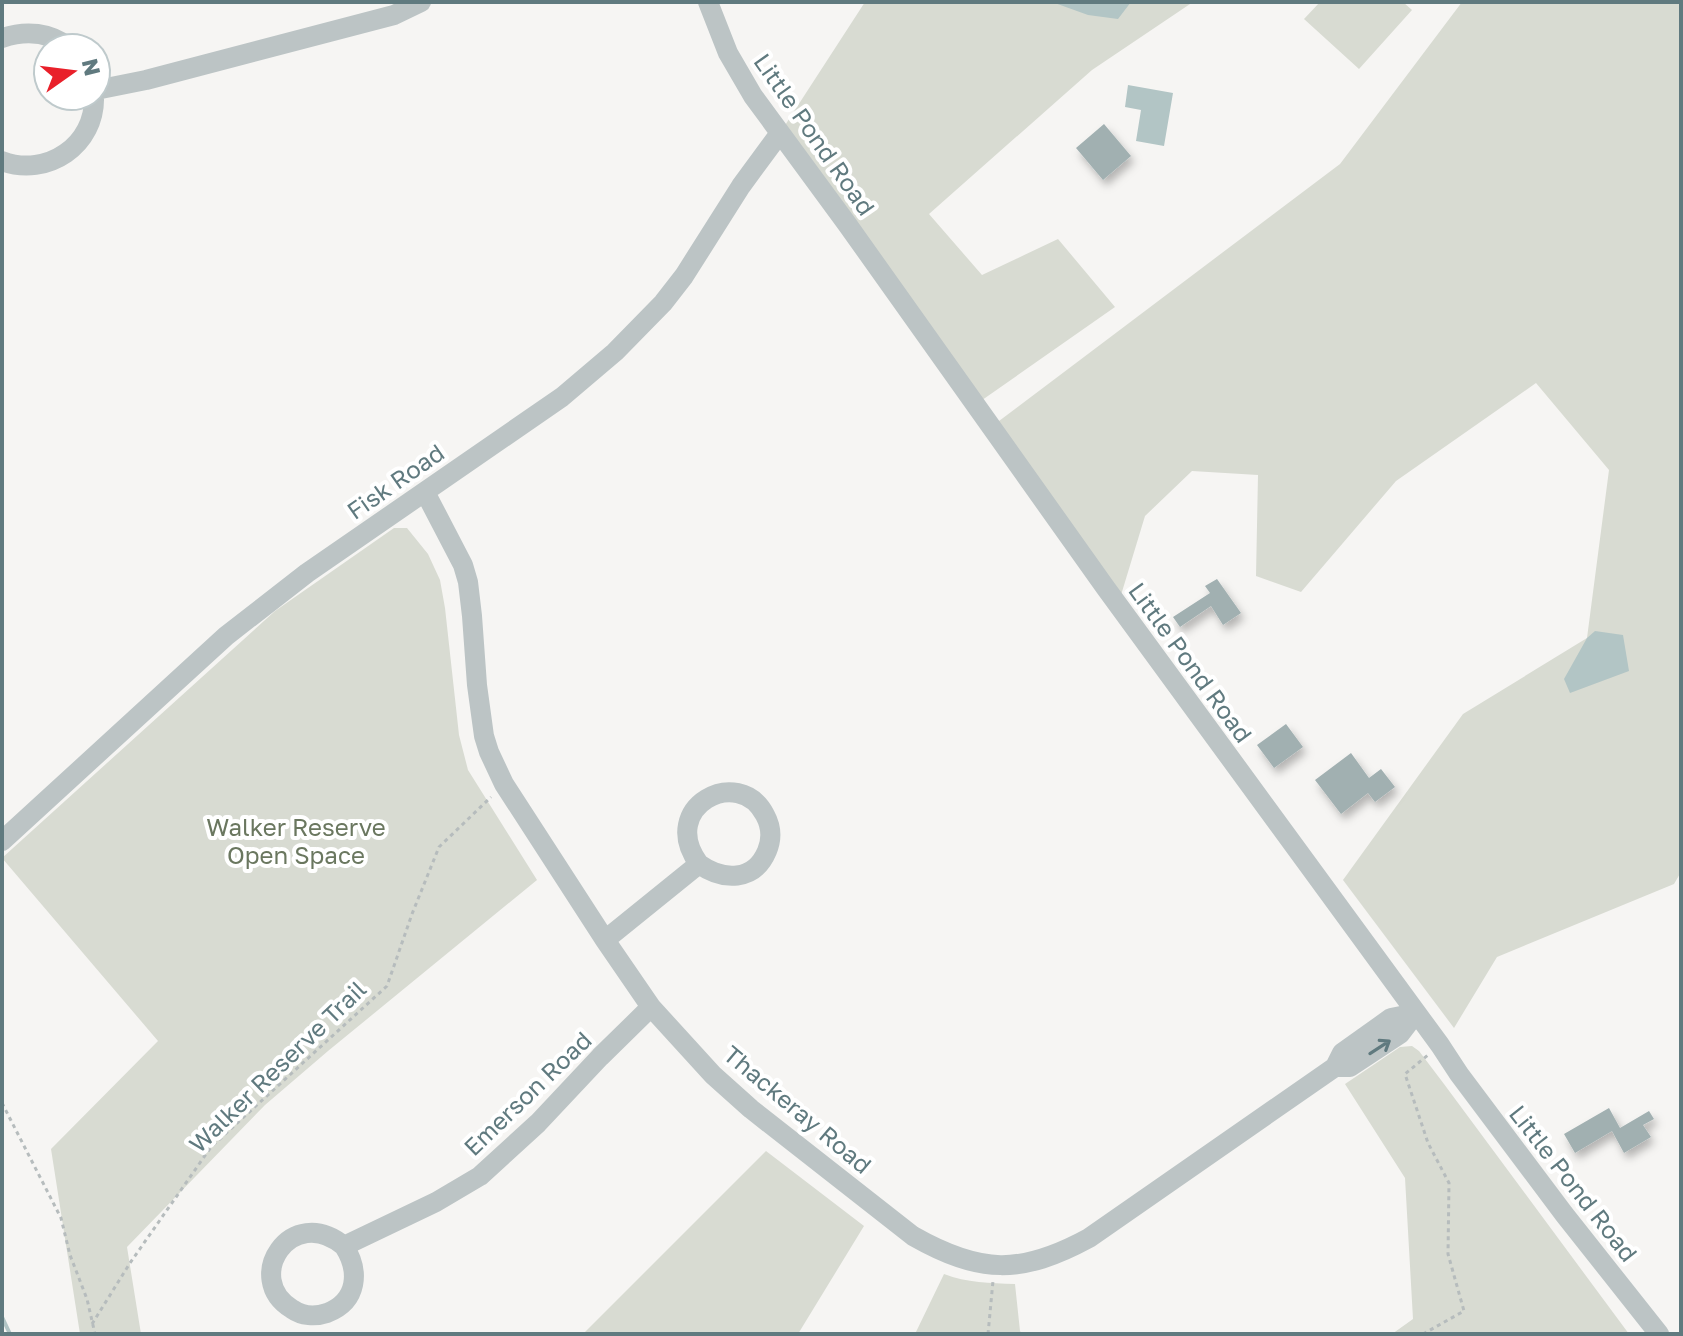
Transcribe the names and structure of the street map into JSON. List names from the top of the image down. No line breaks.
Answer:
{"streets":{"street":["Little Pond Road","Fisk Road","Emerson Road","Thackeray Road"],"path":["Walker Reserve Trail"]},"crossings":[["Little Pond Road","Fisk Road"],["Little Pond Road","Thackeray Road"],["Fisk Road","Thackeray Road"],["Walker Reserve Trail","Thackeray Road"],["Emerson Road","Thackeray Road"]],"parks":["Walker Reserve Open Space"],"north":"right"}
